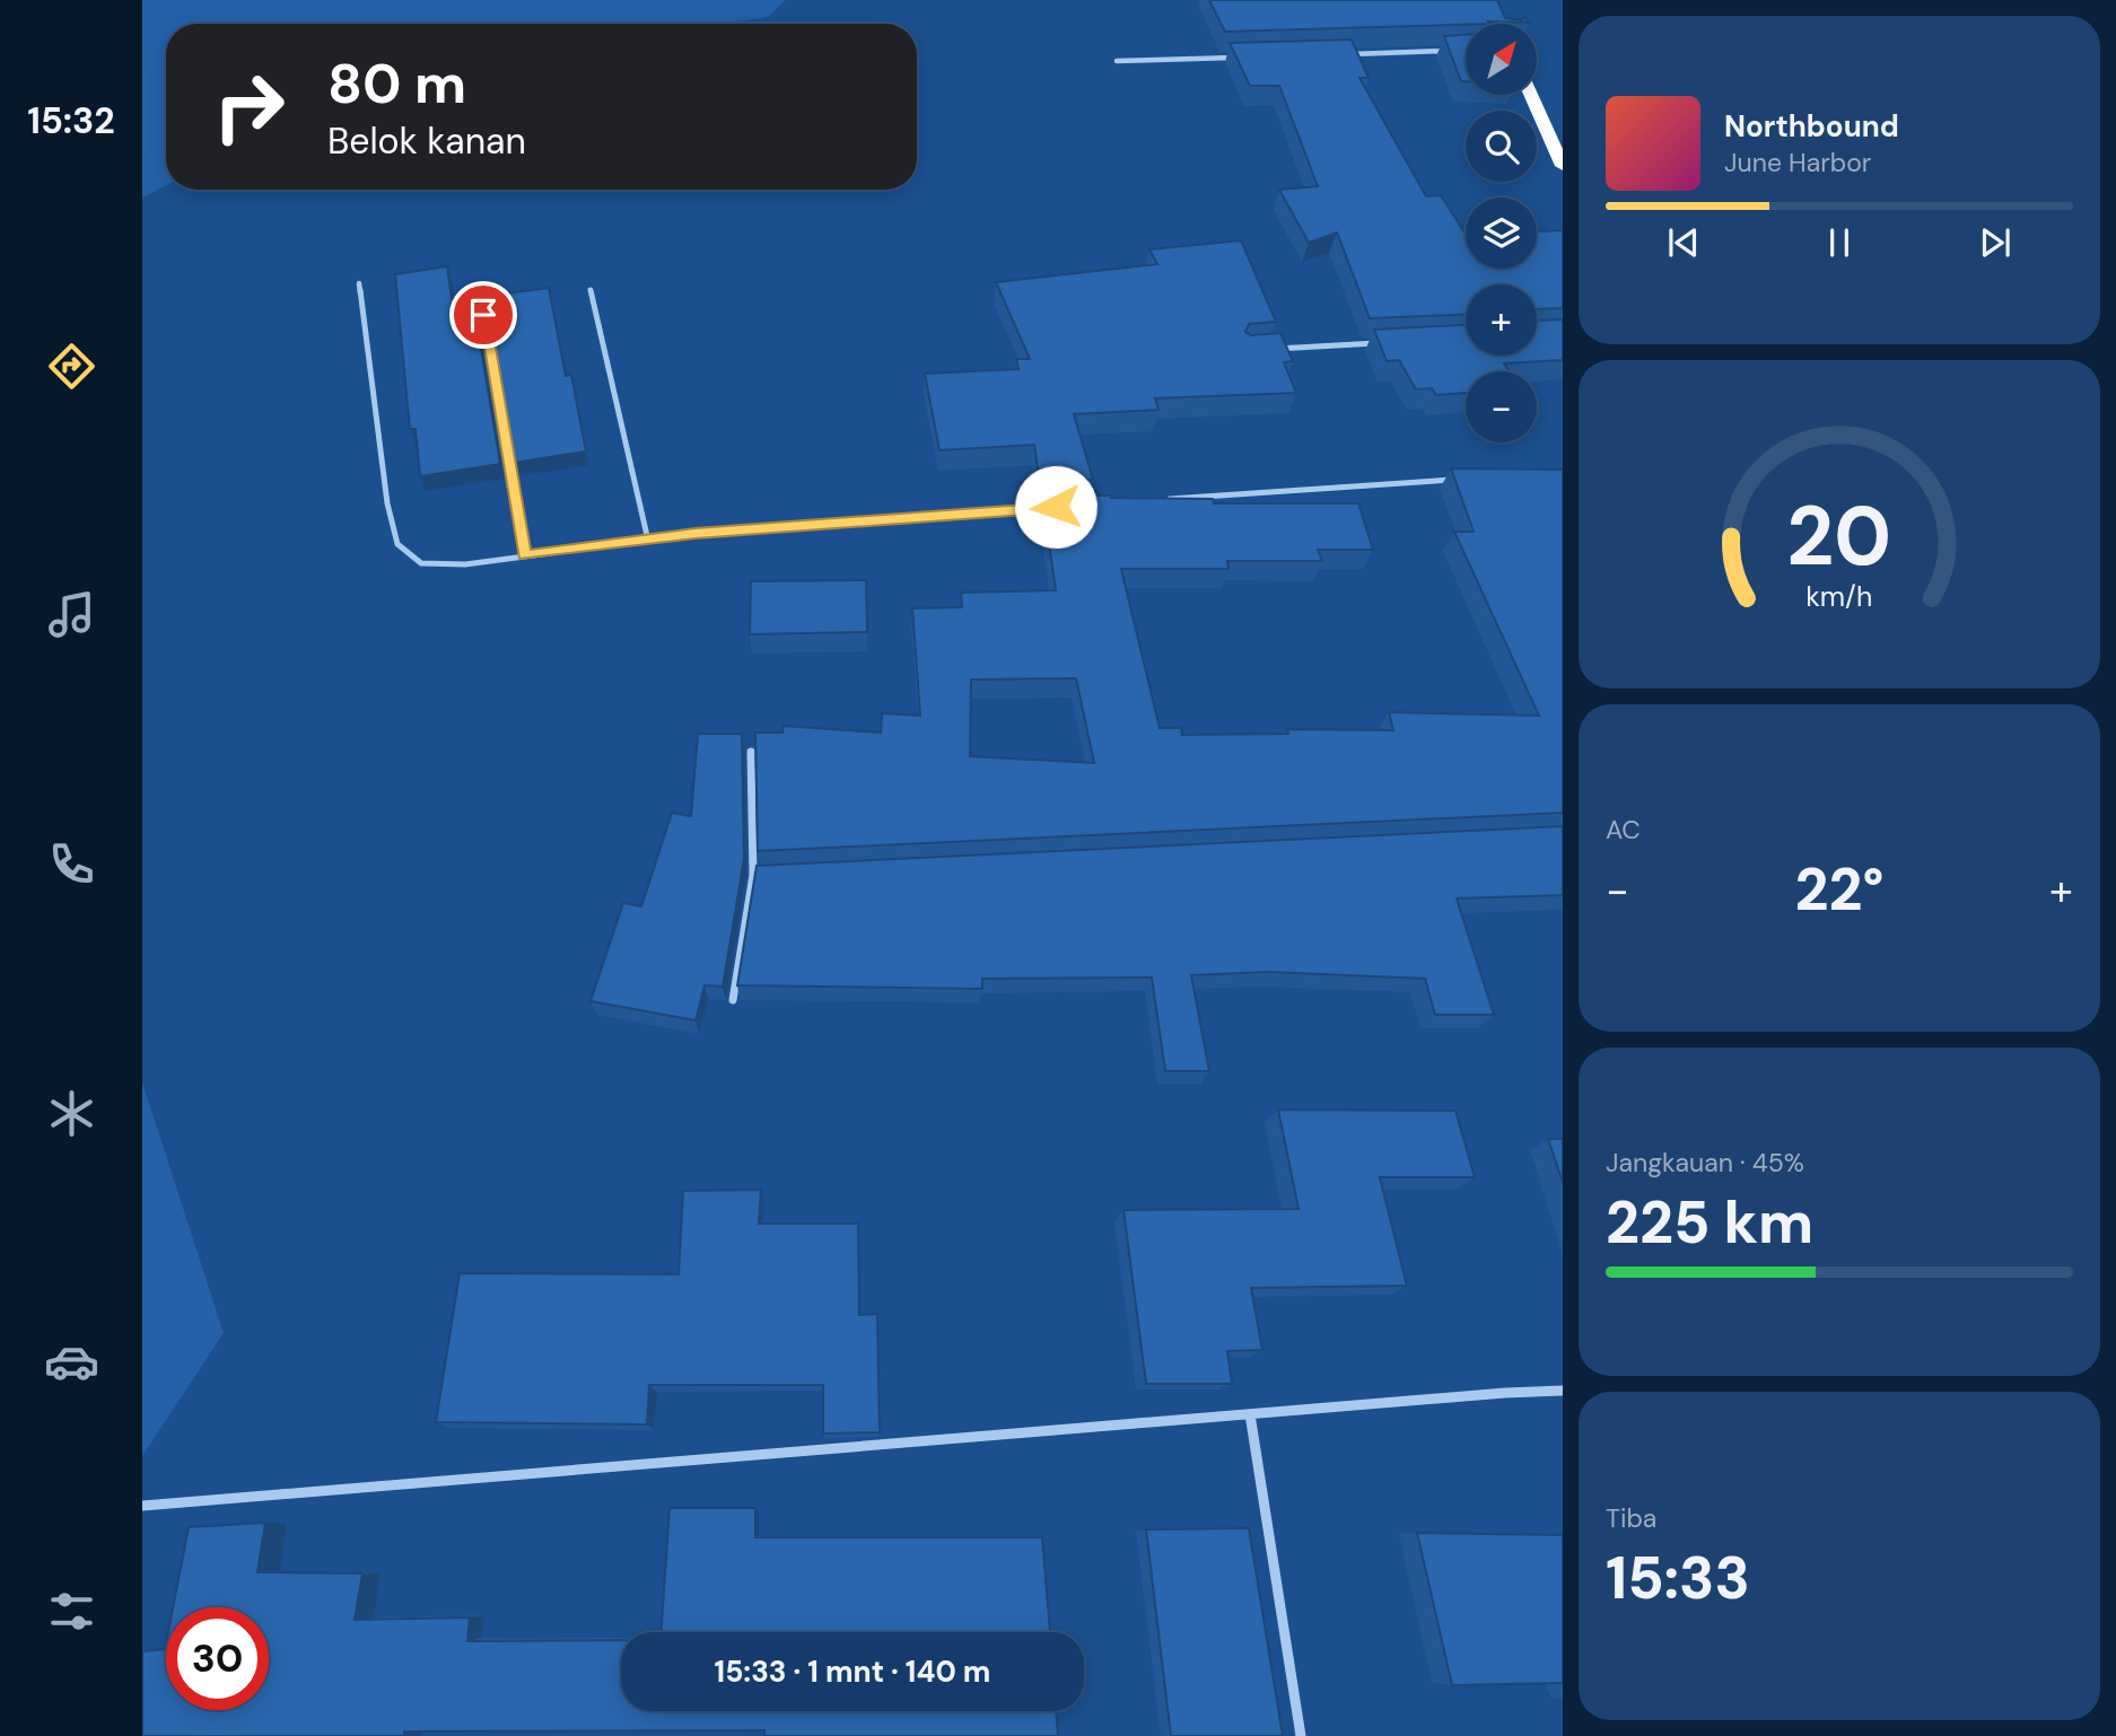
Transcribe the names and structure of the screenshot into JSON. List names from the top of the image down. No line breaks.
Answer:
{"north":"top right","page":{"tabs":"15:32","map_buttons":["+","−"],"turn":["80 m","Belok kanan"],"song":["Northbound","June Harbor"],"tile":["AC",["Jangkauan · 45%","225 km"],["Tiba","15:33"]],"heat":["−","22°","+"],"limit":"30","trip":"15:33 · 1 mnt · 140 m","gauge":["20","km/h"]}}
